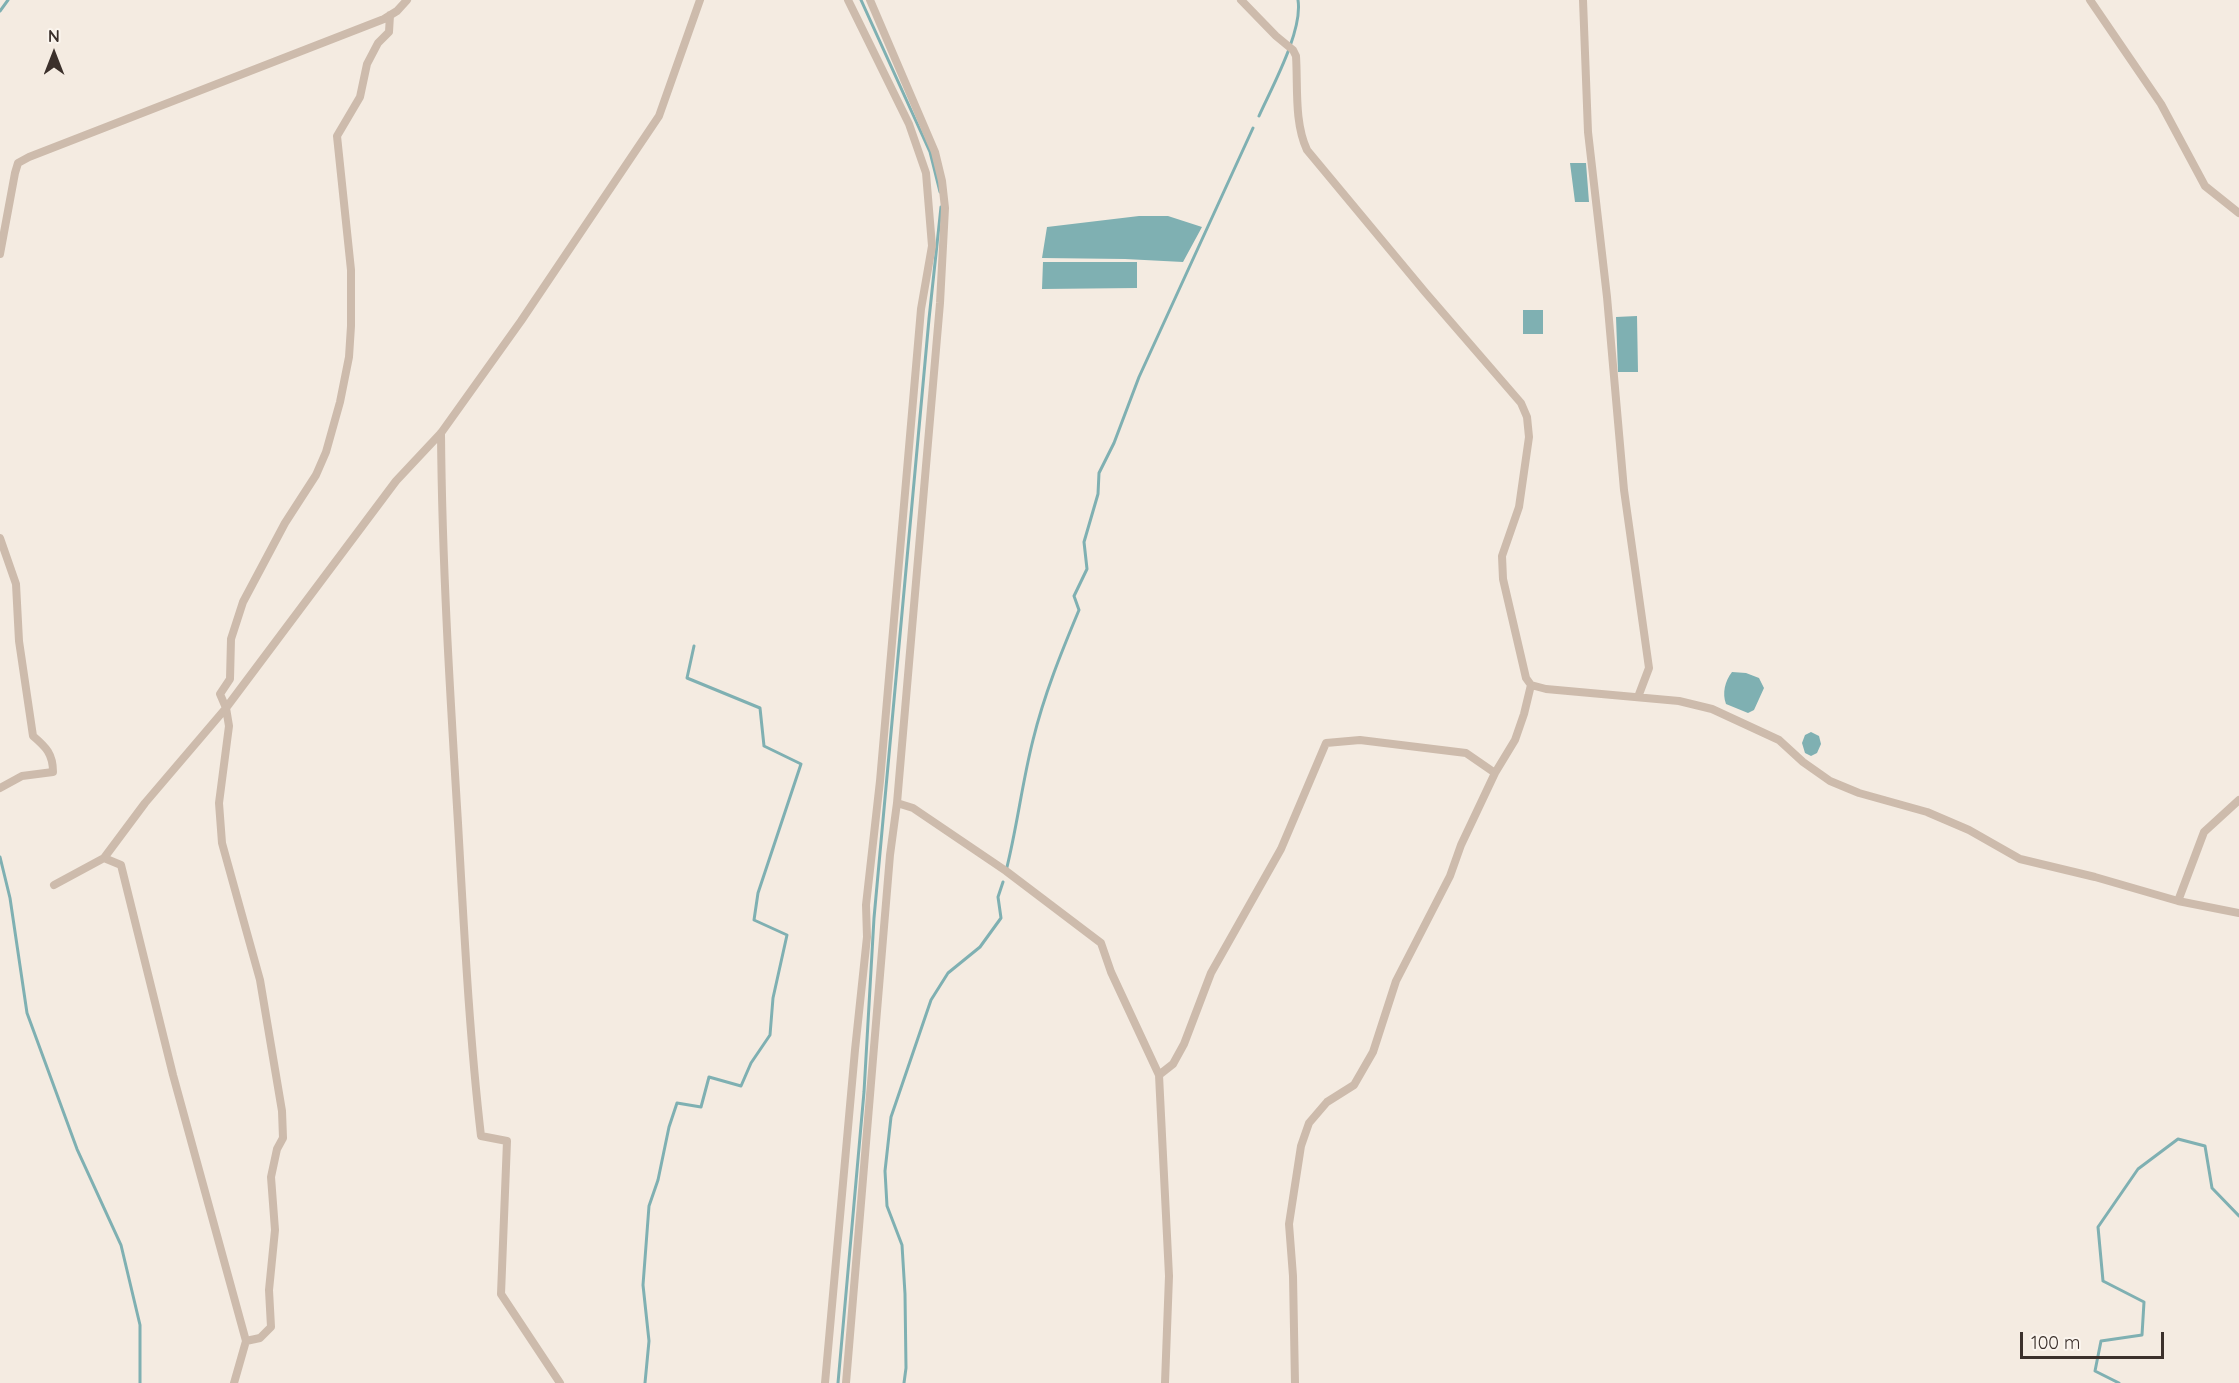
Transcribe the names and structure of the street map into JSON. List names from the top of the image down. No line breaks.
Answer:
{"scale_bar":"100 m","north":"top"}
